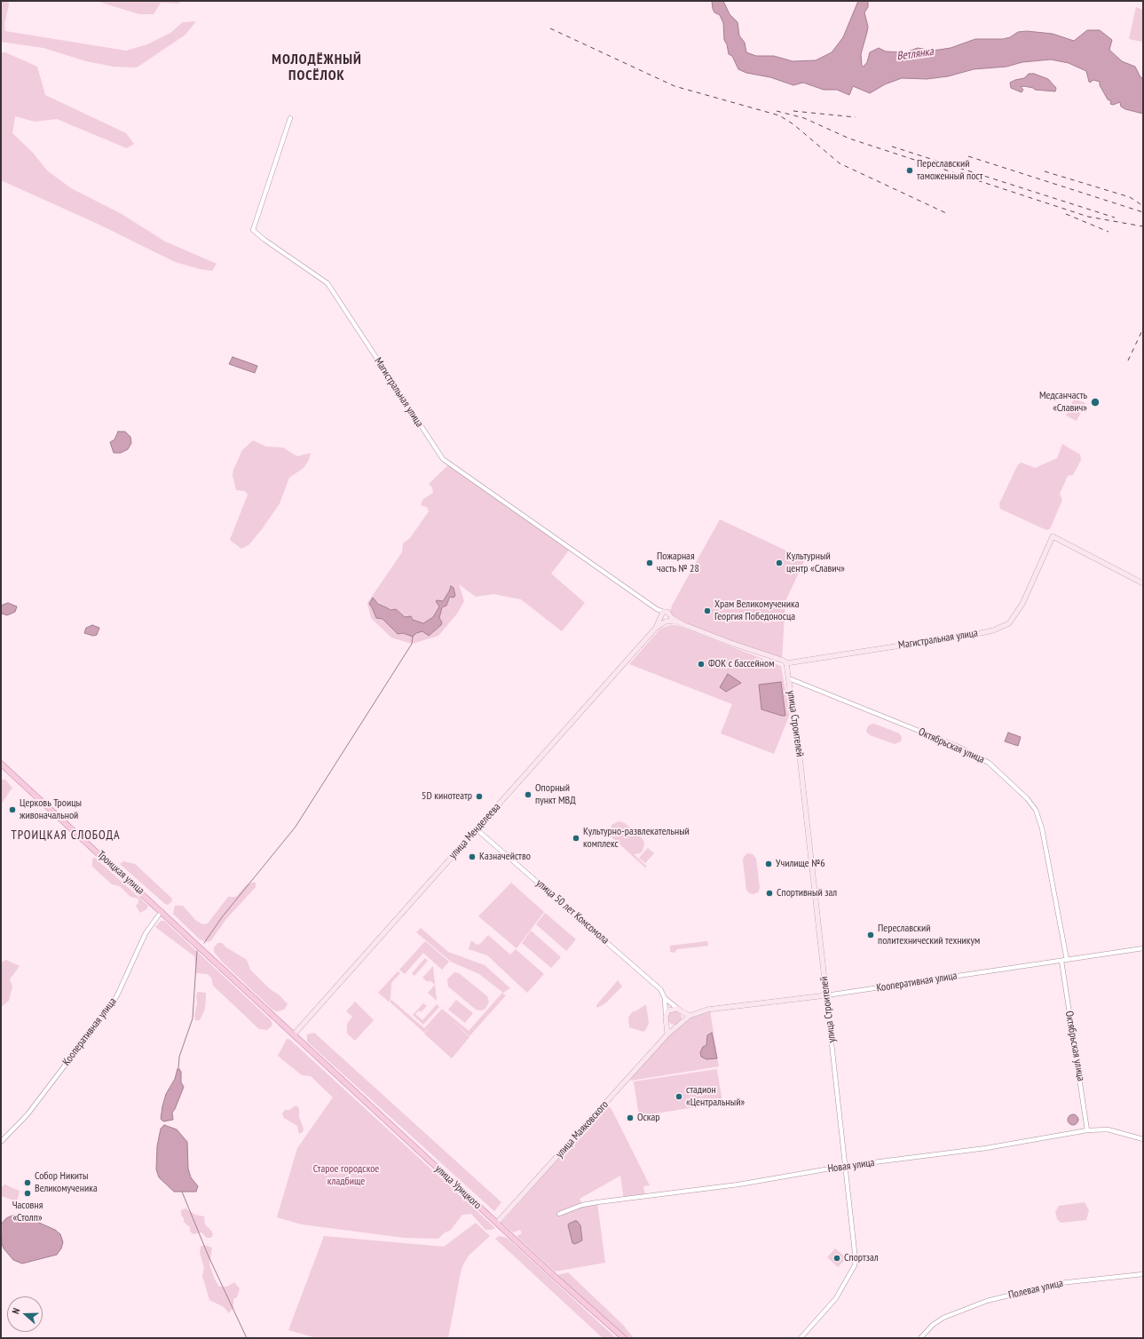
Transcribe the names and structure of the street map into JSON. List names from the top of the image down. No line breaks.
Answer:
{"streets":{"main road":["Магистральная улица","улица Строителей","улица Менделеева","Троицкая улица","Кооперативная улица","улица Маяковского","улица Урицкого"],"street":["Октябрьская улица","улица 50 лет Комсомола","Новая улица","Полевая улица"]},"crossings":[["Магистральная улица","улица Строителей"],["улица Строителей","Октябрьская улица"],["улица Строителей","Кооперативная улица"],["улица Строителей","Новая улица"],["Октябрьская улица","Кооперативная улица"],["Октябрьская улица","Новая улица"],["улица Менделеева","Троицкая улица"],["улица Менделеева","улица 50 лет Комсомола"],["улица Менделеева","улица Урицкого"],["Троицкая улица","Кооперативная улица"],["Троицкая улица","улица Урицкого"],["улица 50 лет Комсомола","улица Маяковского"],["Кооперативная улица","улица Маяковского"],["улица Маяковского","улица Урицкого"]],"districts":["МОЛОДЁЖНЫЙ ПОСЁЛОК","ТРОИЦКАЯ СЛОБОДА"],"water":["Ветлянка"],"parks":["Старое городское кладбище"],"places":["Переславский таможенный пост","Медсанчасть «Славич»","Пожарная часть № 28","Культурный центр «Славич»","Храм Великомученика Георгия Победоносца","ФОК с бассейном","Опорный пункт МВД","5D кинотеатр","Церковь Троицы живоначальной","Культурно-развлекательный комплекс","Казначейство","Училище №6","Спортивный зал","Переславский политехнический техникум","стадион «Центральный»","Оскар","Собор Никиты Великомученика","Часовня «Столп»","Спортзал"],"north":"left"}
